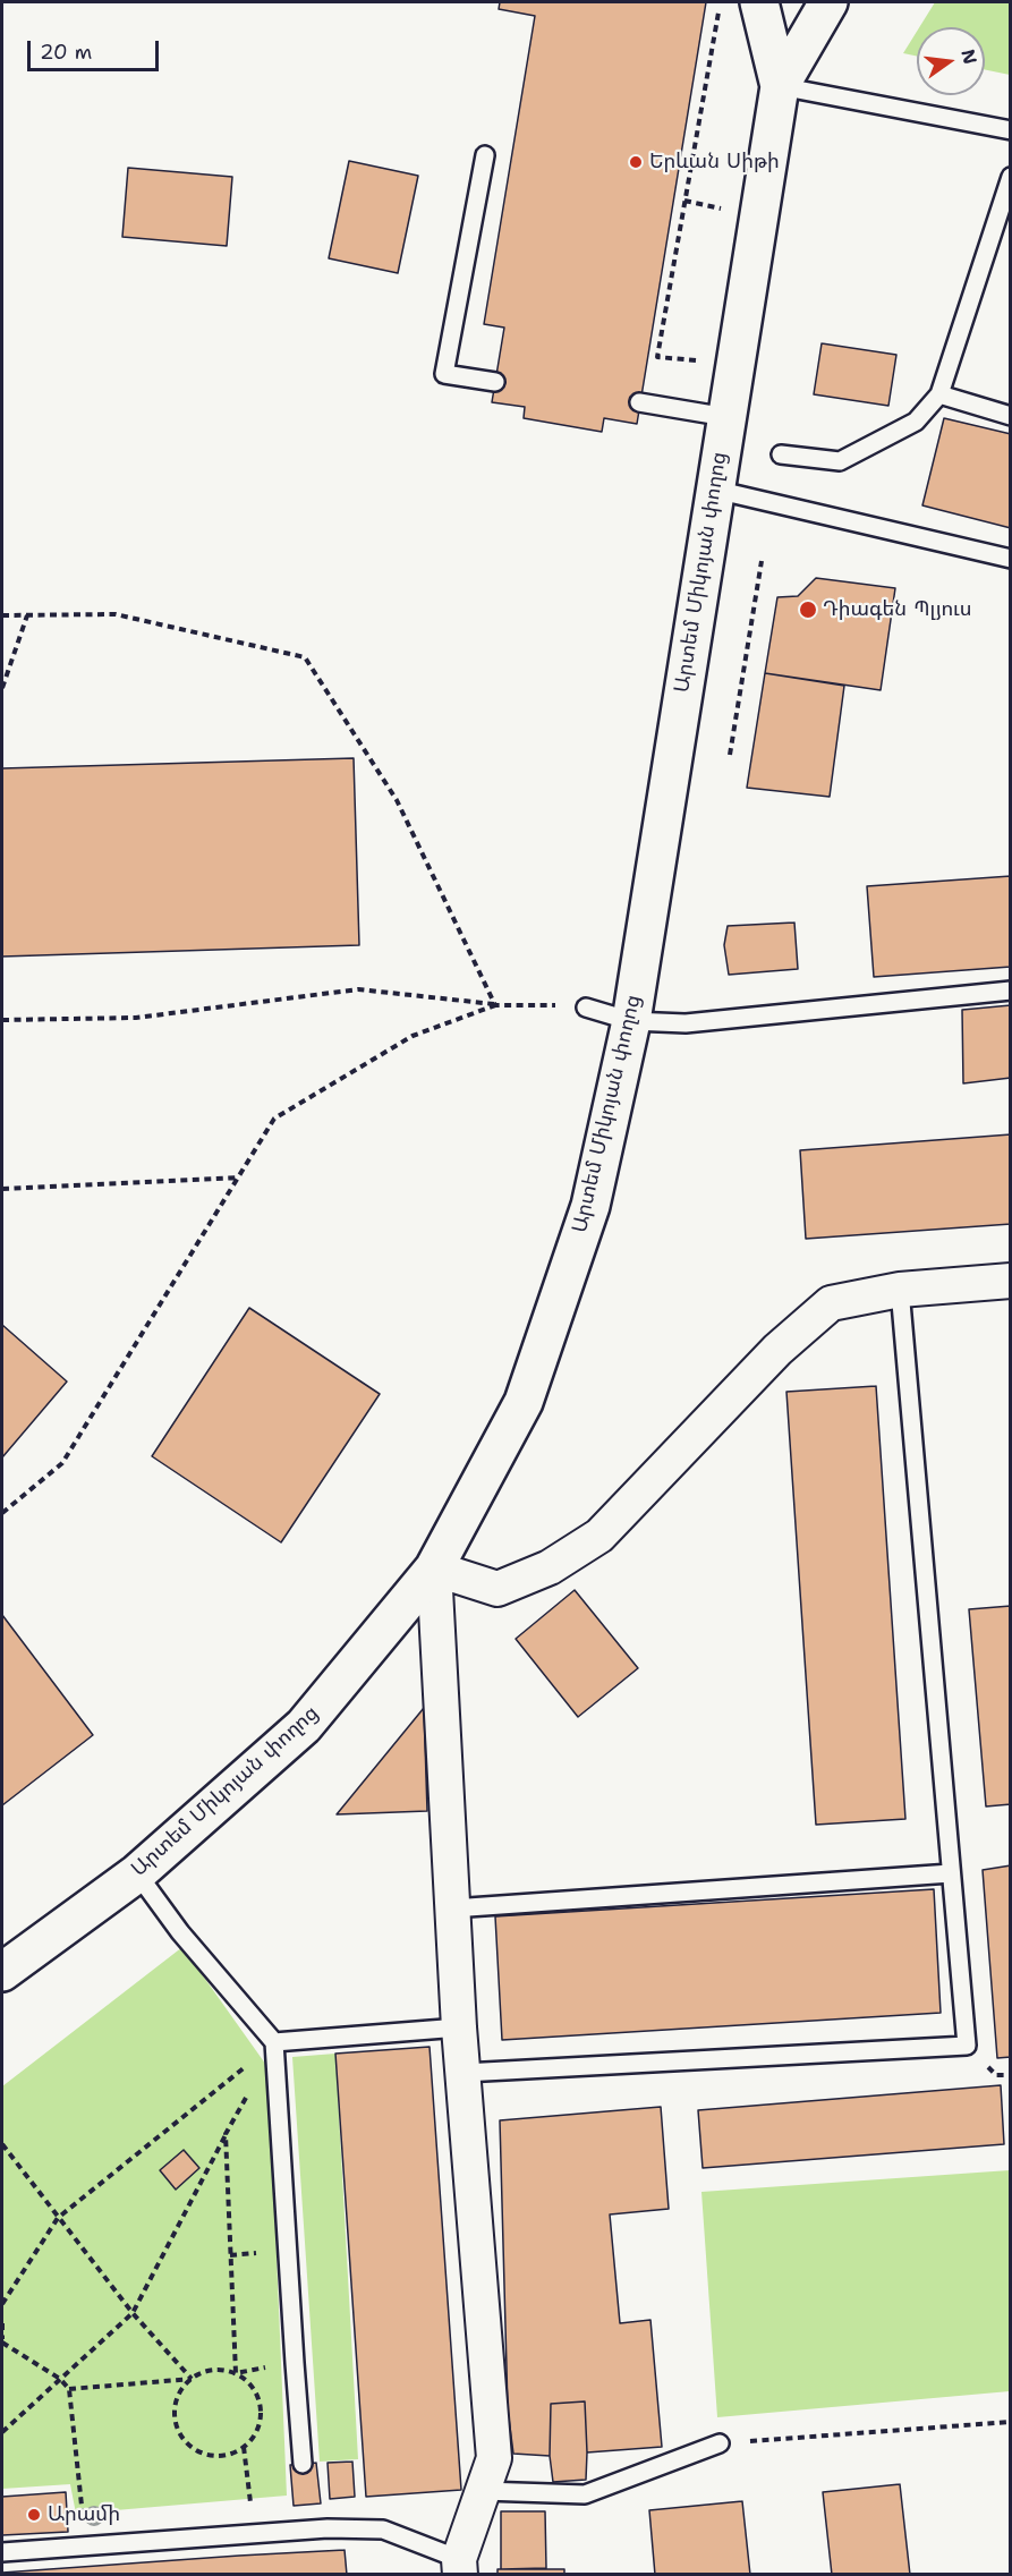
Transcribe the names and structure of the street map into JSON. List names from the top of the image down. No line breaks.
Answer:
{"streets":{"main road":["Արտեմ Միկոյան փողոց"]},"places":["Երևան Սիթի","Դիագեն Պլյուս","Արամի"],"scale_bar":"20 m","north":"right"}
